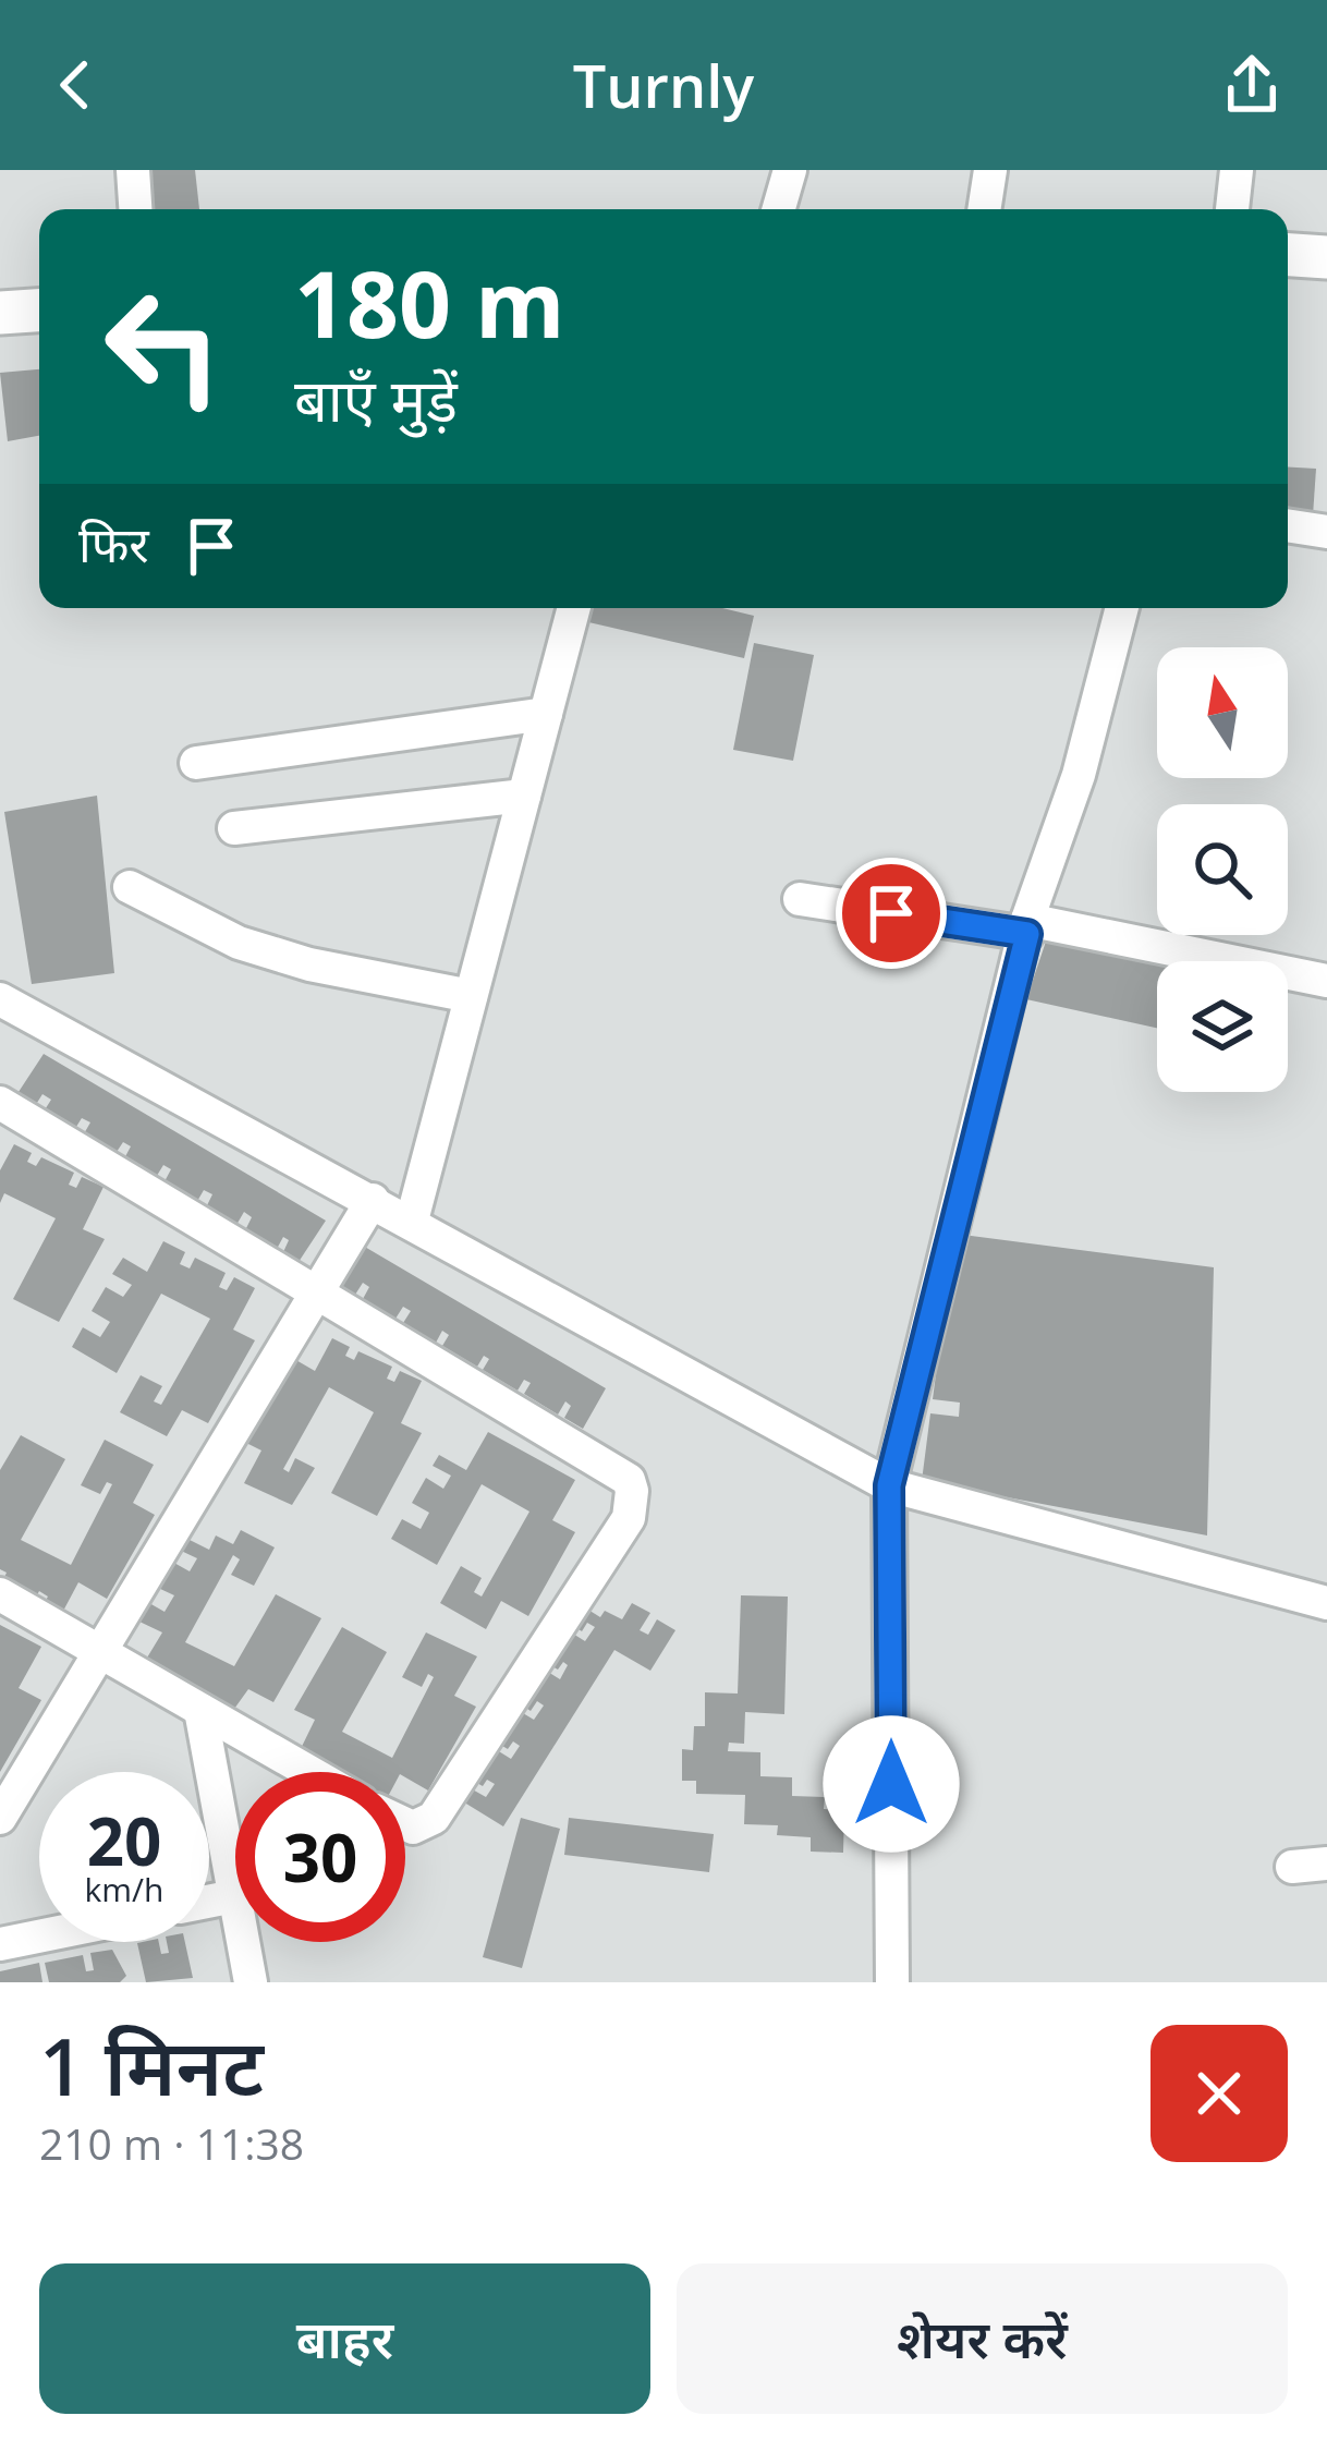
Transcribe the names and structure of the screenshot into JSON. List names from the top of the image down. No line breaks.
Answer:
{"north":"top","page":{"header":"Turnly","turn":["180 m","बाएँ मुड़ें"],"then":"फिर","speed":"20 km/h","limit":"30","heading":["1 मिनट","210 m · 11:38"],"buttons":["बाहर","शेयर करें"]}}
